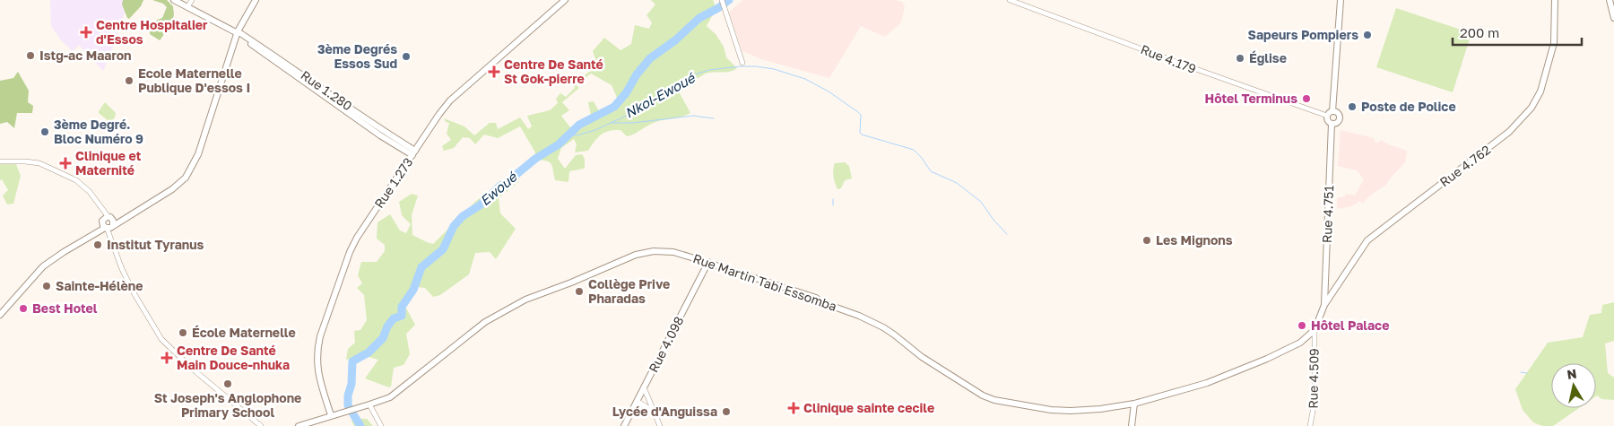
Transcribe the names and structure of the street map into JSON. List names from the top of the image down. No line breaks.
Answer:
{"streets":{"main road":["Rue 1.280","Rue 4.762","Rue 1.273","Rue 4.751","Rue Martin Tabi Essomba","Rue 4.098"],"street":["Rue 4.179","Rue 4.509"]},"crossings":[["Rue 4.179","Rue 4.751"],["Rue 1.280","Rue 1.273"],["Rue 4.762","Rue 4.751"],["Rue 4.762","Rue Martin Tabi Essomba"],["Rue 1.273","Rue Martin Tabi Essomba"],["Rue 4.751","Rue Martin Tabi Essomba"],["Rue Martin Tabi Essomba","Rue 4.098"],["Rue Martin Tabi Essomba","Rue 4.509"]],"water":["Nkol-Ewoué","Ewoué"],"places":{"health":["Centre Hospitalier d'Essos","Centre De Santé St Gok-pierre","Clinique et Maternité","Centre De Santé Main Douce-nhuka","Clinique sainte cecile"],"other":["Sapeurs Pompiers","Istg-ac Maaron","3ème Degrés Essos Sud","Église","Ecole Maternelle Publique D'essos I","Hôtel Terminus","Poste de Police","3ème Degré. Bloc Numéro 9","Les Mignons","Institut Tyranus","Sainte-Hélène","Collège Prive Pharadas","Best Hotel","Hôtel Palace","École Maternelle","St Joseph's Anglophone Primary School","Lycée d'Anguissa"]},"scale_bar":"200 m","north":"top"}
